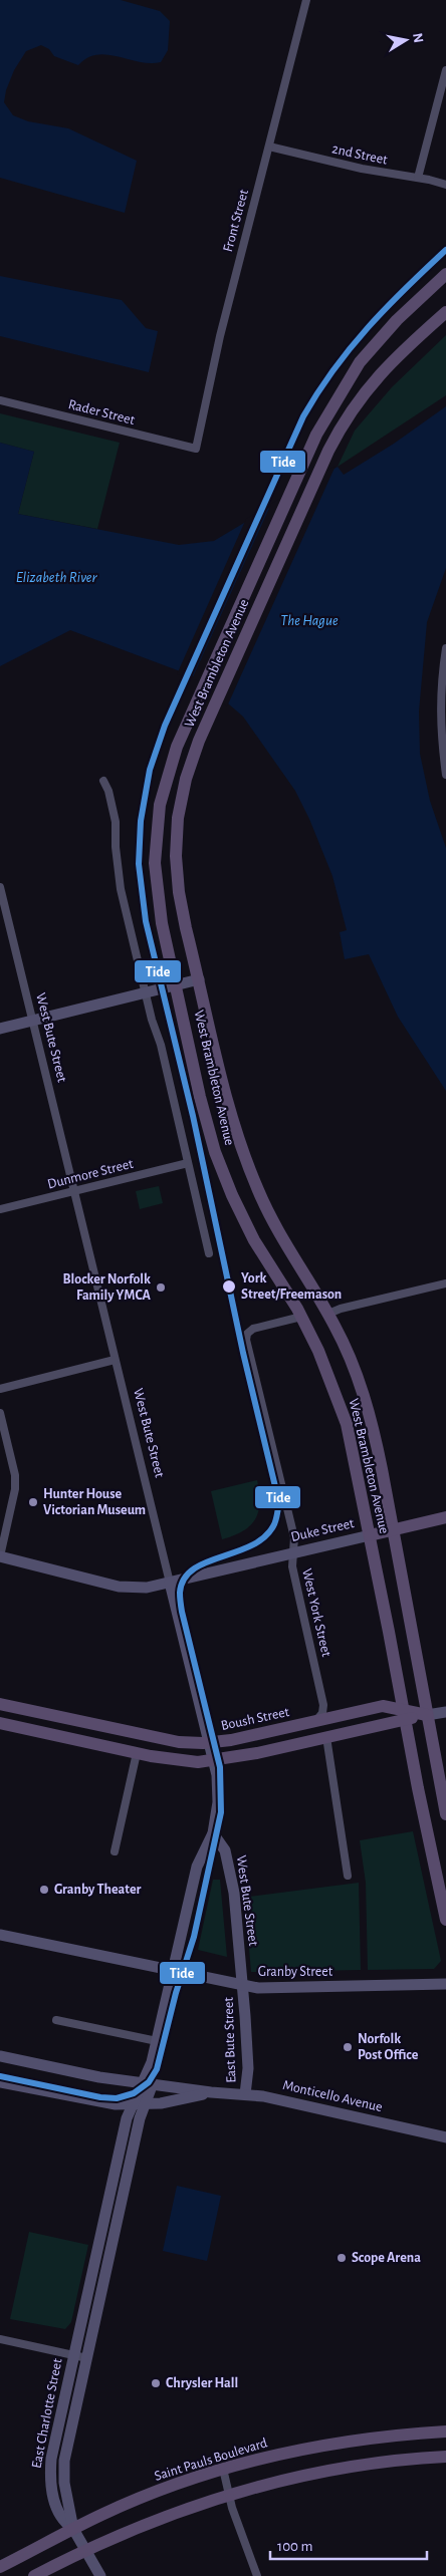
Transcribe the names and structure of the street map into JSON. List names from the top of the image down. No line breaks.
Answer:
{"streets":{"main road":["West Brambleton Avenue","Duke Street","Boush Street","Saint Pauls Boulevard"],"street":["2nd Street","Front Street","Rader Street","West Bute Street","Dunmore Street","West York Street","Granby Street","East Bute Street","Monticello Avenue","East Charlotte Street"]},"crossings":[["2nd Street","Front Street"],["Front Street","Rader Street"],["West Brambleton Avenue","Duke Street"],["West Brambleton Avenue","West York Street"],["West Brambleton Avenue","Boush Street"],["West Bute Street","Dunmore Street"],["West Bute Street","Duke Street"],["West Bute Street","Boush Street"],["West Bute Street","Granby Street"],["West Bute Street","East Bute Street"],["West Bute Street","East Charlotte Street"],["Duke Street","West York Street"],["West York Street","Boush Street"],["Granby Street","East Bute Street"],["Granby Street","East Charlotte Street"],["East Bute Street","Monticello Avenue"],["Monticello Avenue","East Charlotte Street"],["East Charlotte Street","Saint Pauls Boulevard"]],"water":["Elizabeth River","The Hague"],"places":["York Street/Freemason","Blocker Norfolk Family YMCA","Hunter House Victorian Museum","Granby Theater","Norfolk Post Office","Scope Arena","Chrysler Hall"],"lines":["transit line Tide"],"scale_bar":"100 m","north":"right"}
